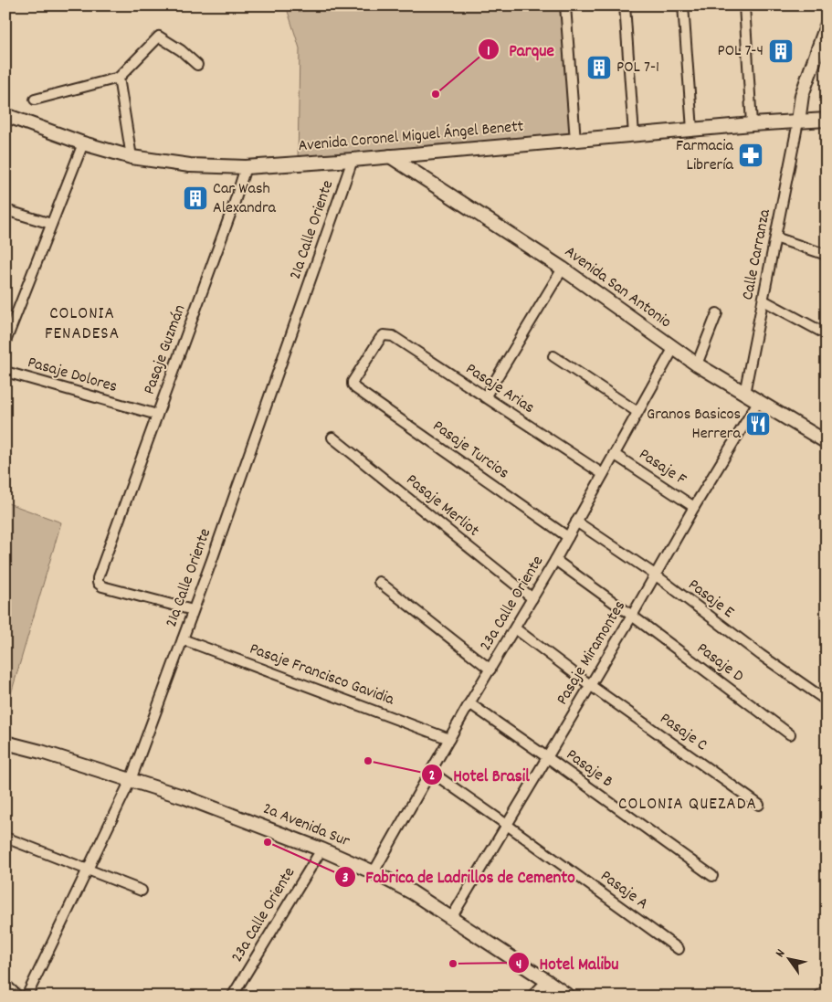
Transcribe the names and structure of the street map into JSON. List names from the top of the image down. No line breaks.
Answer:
{"streets":{"street":["Avenida Coronel Miguel Ángel Benett","21a Calle Oriente","Calle Carranza","Avenida San Antonio","Pasaje Guzmán","Pasaje Dolores","Pasaje Arias","Pasaje Turcios","Pasaje F","Pasaje Merliot","Pasaje E","23a Calle Oriente","Pasaje Miramontes","Pasaje D","Pasaje Francisco Gavidia","Pasaje C","Pasaje B","2a Avenida Sur","Pasaje A"]},"crossings":[["Avenida Coronel Miguel Ángel Benett","21a Calle Oriente"],["Avenida Coronel Miguel Ángel Benett","Calle Carranza"],["Avenida Coronel Miguel Ángel Benett","Avenida San Antonio"],["Avenida Coronel Miguel Ángel Benett","Pasaje Guzmán"],["21a Calle Oriente","Pasaje Guzmán"],["21a Calle Oriente","Pasaje Francisco Gavidia"],["21a Calle Oriente","2a Avenida Sur"],["Calle Carranza","Avenida San Antonio"],["Avenida San Antonio","23a Calle Oriente"],["Avenida San Antonio","Pasaje Miramontes"],["Pasaje Guzmán","Pasaje Dolores"],["Pasaje Arias","Pasaje Turcios"],["Pasaje Arias","23a Calle Oriente"],["Pasaje Turcios","23a Calle Oriente"],["Pasaje F","23a Calle Oriente"],["Pasaje F","Pasaje Miramontes"],["Pasaje Merliot","23a Calle Oriente"],["Pasaje E","23a Calle Oriente"],["Pasaje E","Pasaje Miramontes"],["23a Calle Oriente","Pasaje D"],["23a Calle Oriente","Pasaje Francisco Gavidia"],["23a Calle Oriente","Pasaje C"],["23a Calle Oriente","Pasaje B"],["23a Calle Oriente","2a Avenida Sur"],["23a Calle Oriente","Pasaje A"],["Pasaje Miramontes","Pasaje D"],["Pasaje Miramontes","Pasaje C"],["Pasaje Miramontes","Pasaje B"],["Pasaje Miramontes","2a Avenida Sur"],["Pasaje Miramontes","Pasaje A"]],"districts":["COLONIA FENADESA","COLONIA QUEZADA"],"places":{"building":["POL 7-4","POL 7-1","Car Wash Alexandra"],"other":["Parque","Hotel Brasil","Fabrica de Ladrillos de Cemento","Hotel Malibu"],"pharmacy":["Farmacia Librería"],"restaurant":["Granos Basicos Herrera"]},"north":"top left"}
